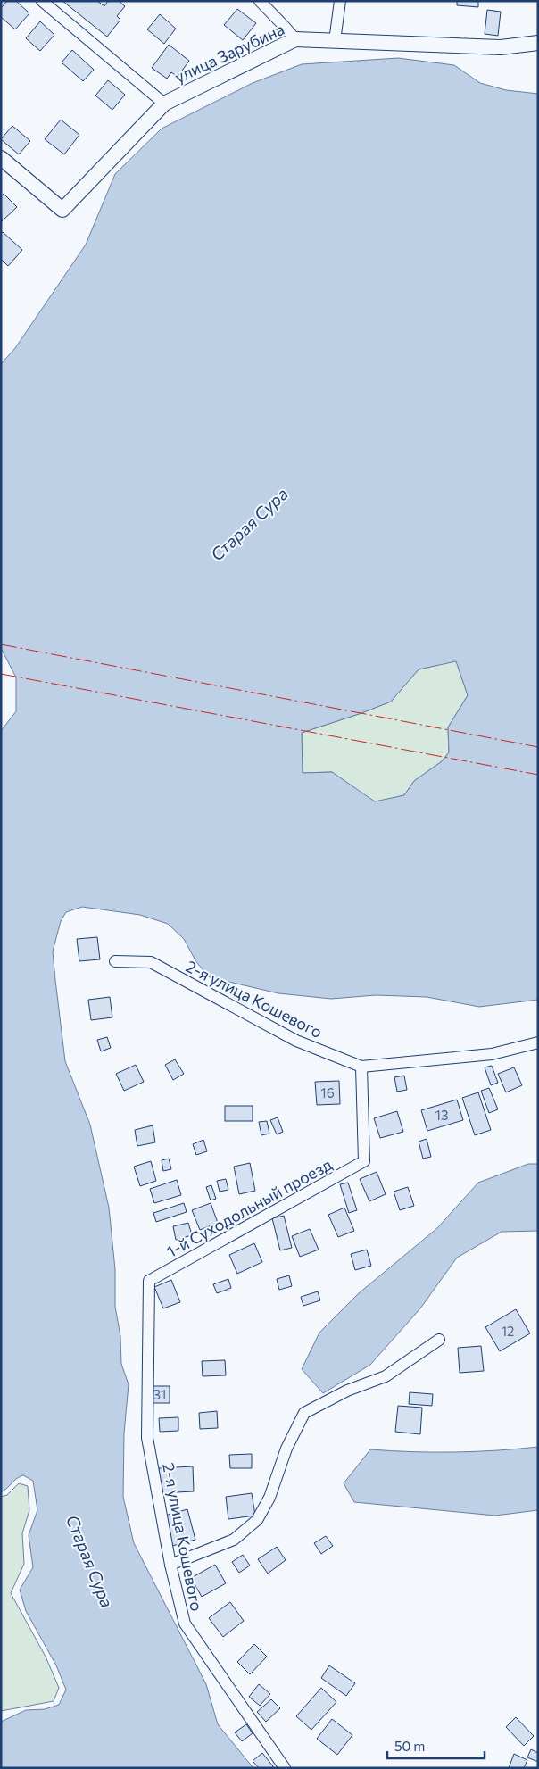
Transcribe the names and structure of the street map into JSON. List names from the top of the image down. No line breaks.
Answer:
{"streets":{"street":["улица Зарубина","2-я улица Кошевого","1-й Суходольный проезд"]},"crossings":[["2-я улица Кошевого","1-й Суходольный проезд"]],"water":["Старая Сура"],"house_numbers":["16","13","12","31"],"scale_bar":"50 m"}
